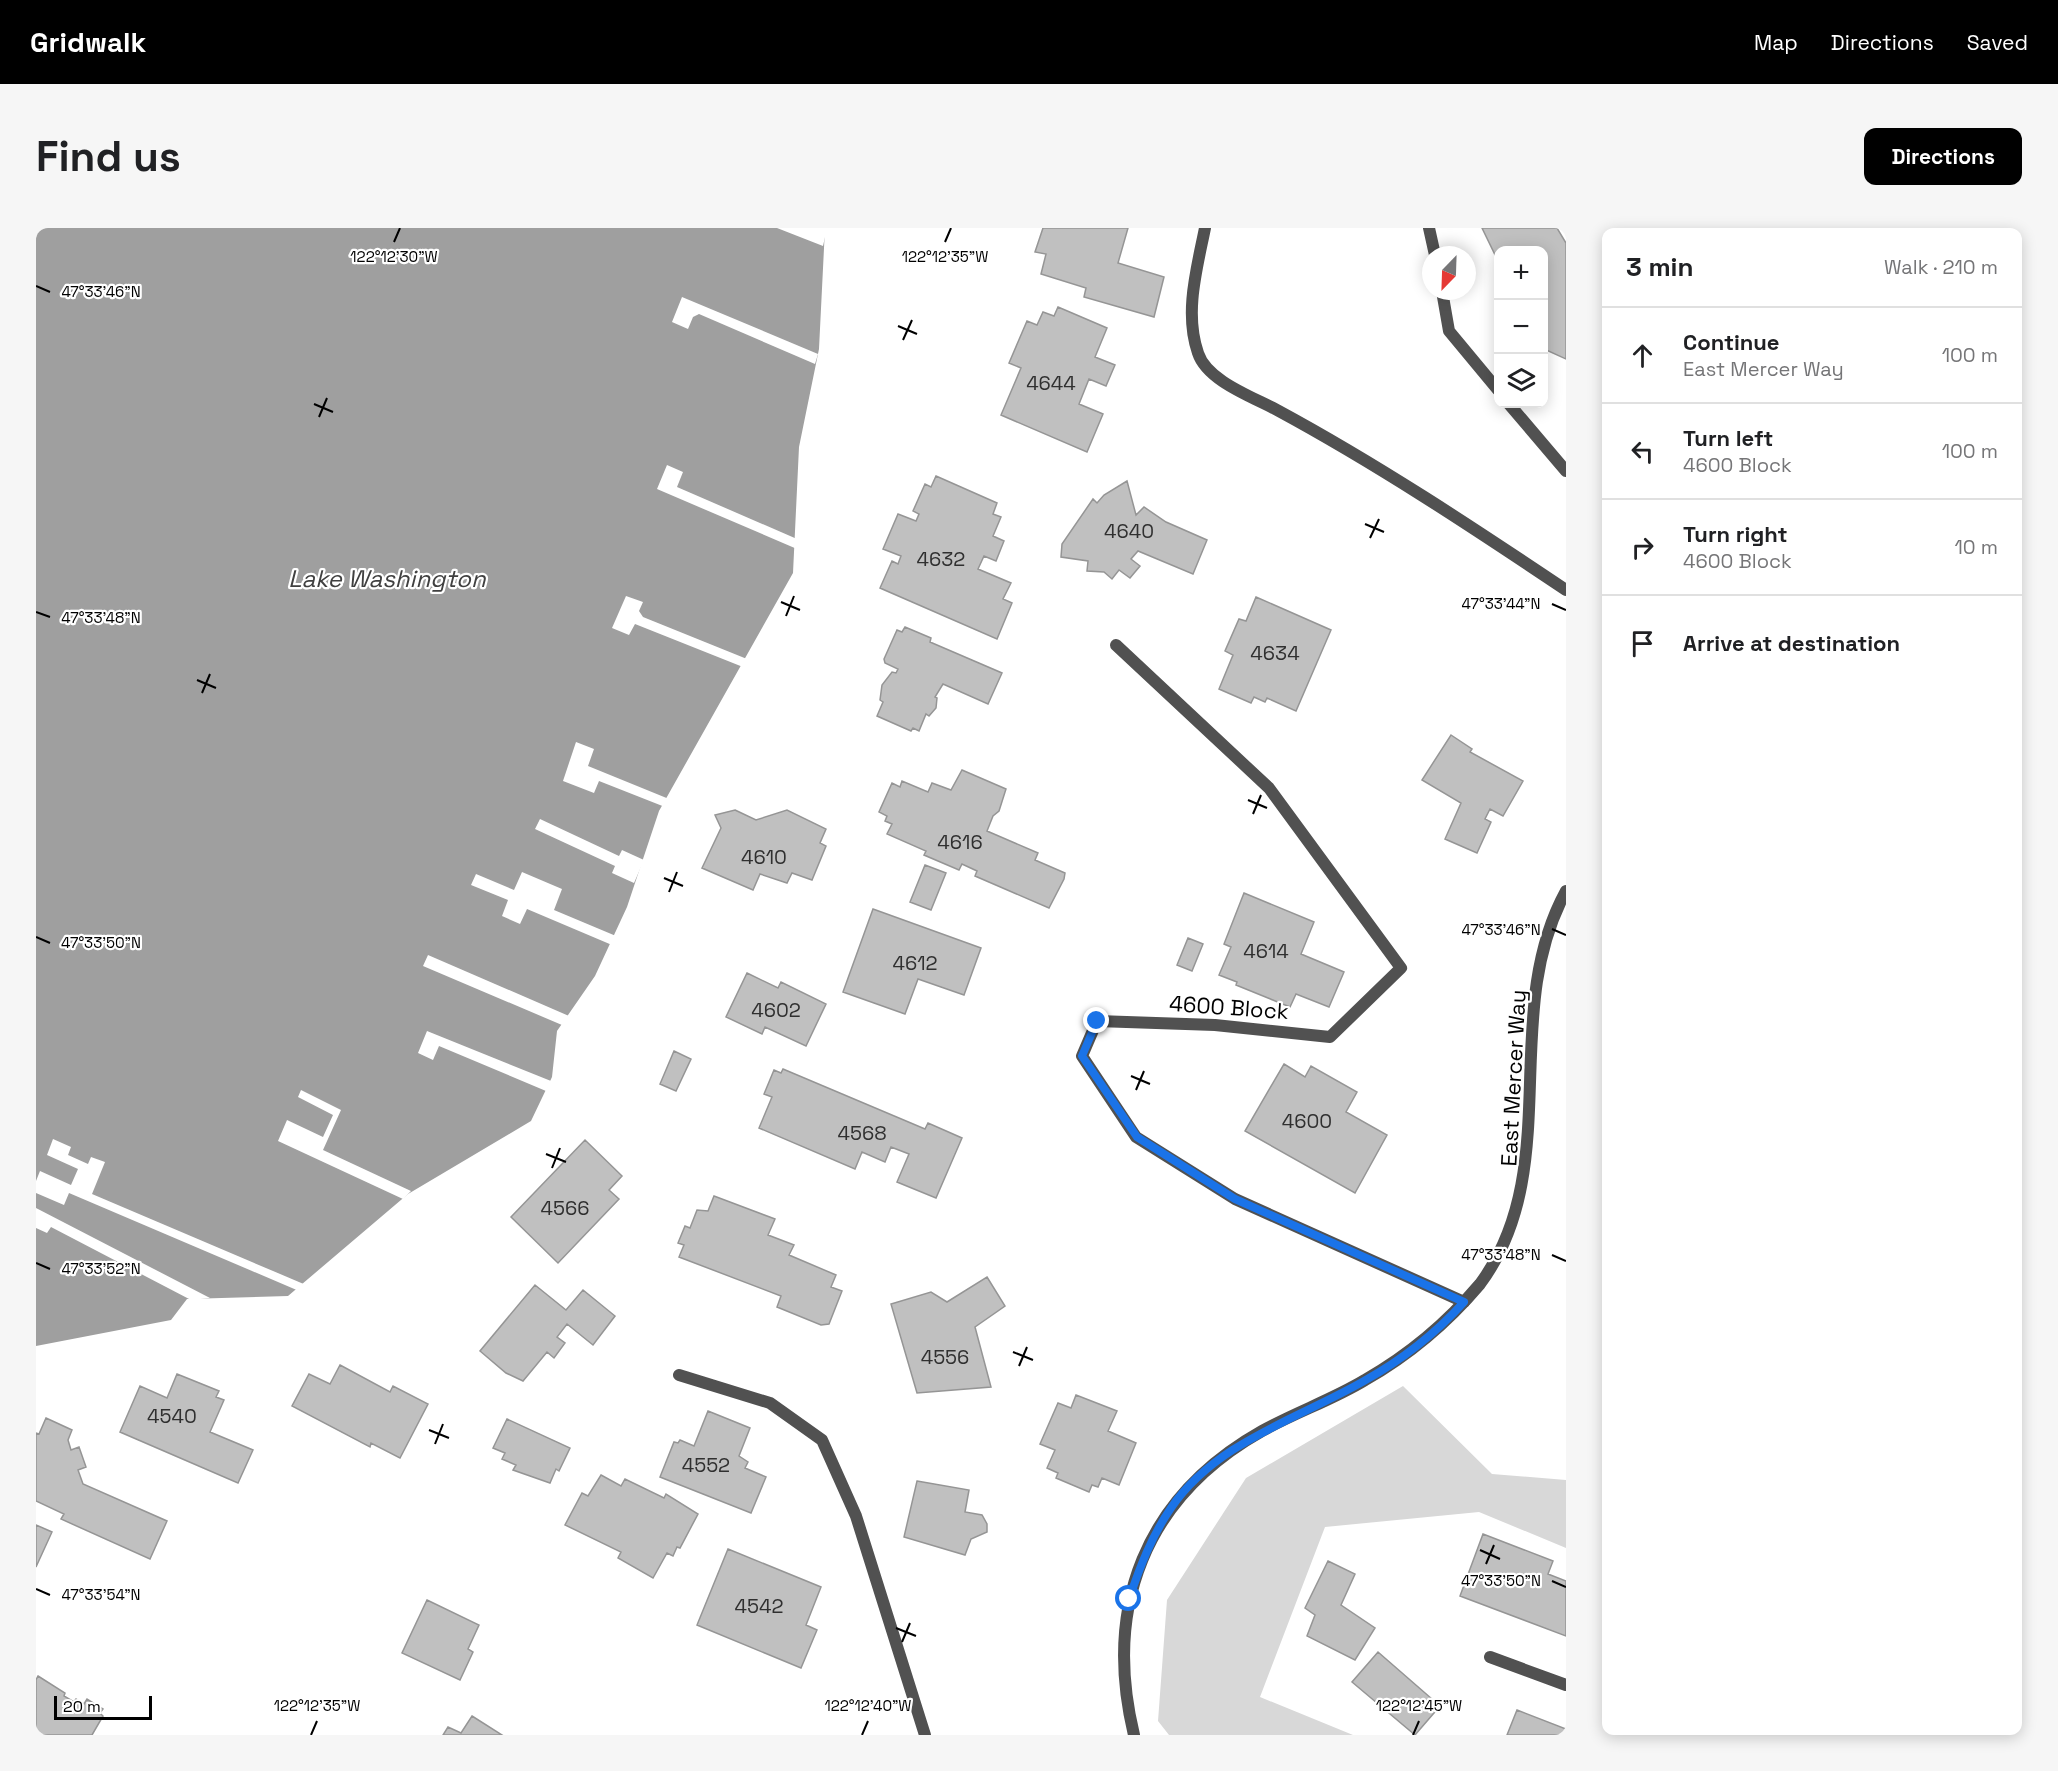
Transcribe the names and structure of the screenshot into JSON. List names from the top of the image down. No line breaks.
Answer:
{"streets":{"street":["4600 Block","East Mercer Way"]},"crossings":[["4600 Block","East Mercer Way"]],"water":["Lake Washington"],"house_numbers":["4644","4640","4632","4634","4616","4610","4614","4612","4602","4600","4568","4566","4556","4540","4552","4542"],"scale_bar":"20 m","north":"bottom left","page":{"header":"Gridwalk","nav":["Map","Directions","Saved"],"buttons":"Directions","title":"Find us","heading":["3 min","Walk · 210 m"],"map_buttons":["+","−"],"list":[["Continue","East Mercer Way","100 m"],["Turn left","4600 Block","100 m"],["Turn right","4600 Block","10 m"],"Arrive at destination"],"scale":"20 m"},"coordinates":["122°12'30\"W","122°12'35\"W","47°33'46\"N","47°33'44\"N","47°33'48\"N","47°33'50\"N","47°33'52\"N","47°33'54\"N","122°12'40\"W","122°12'45\"W"]}
